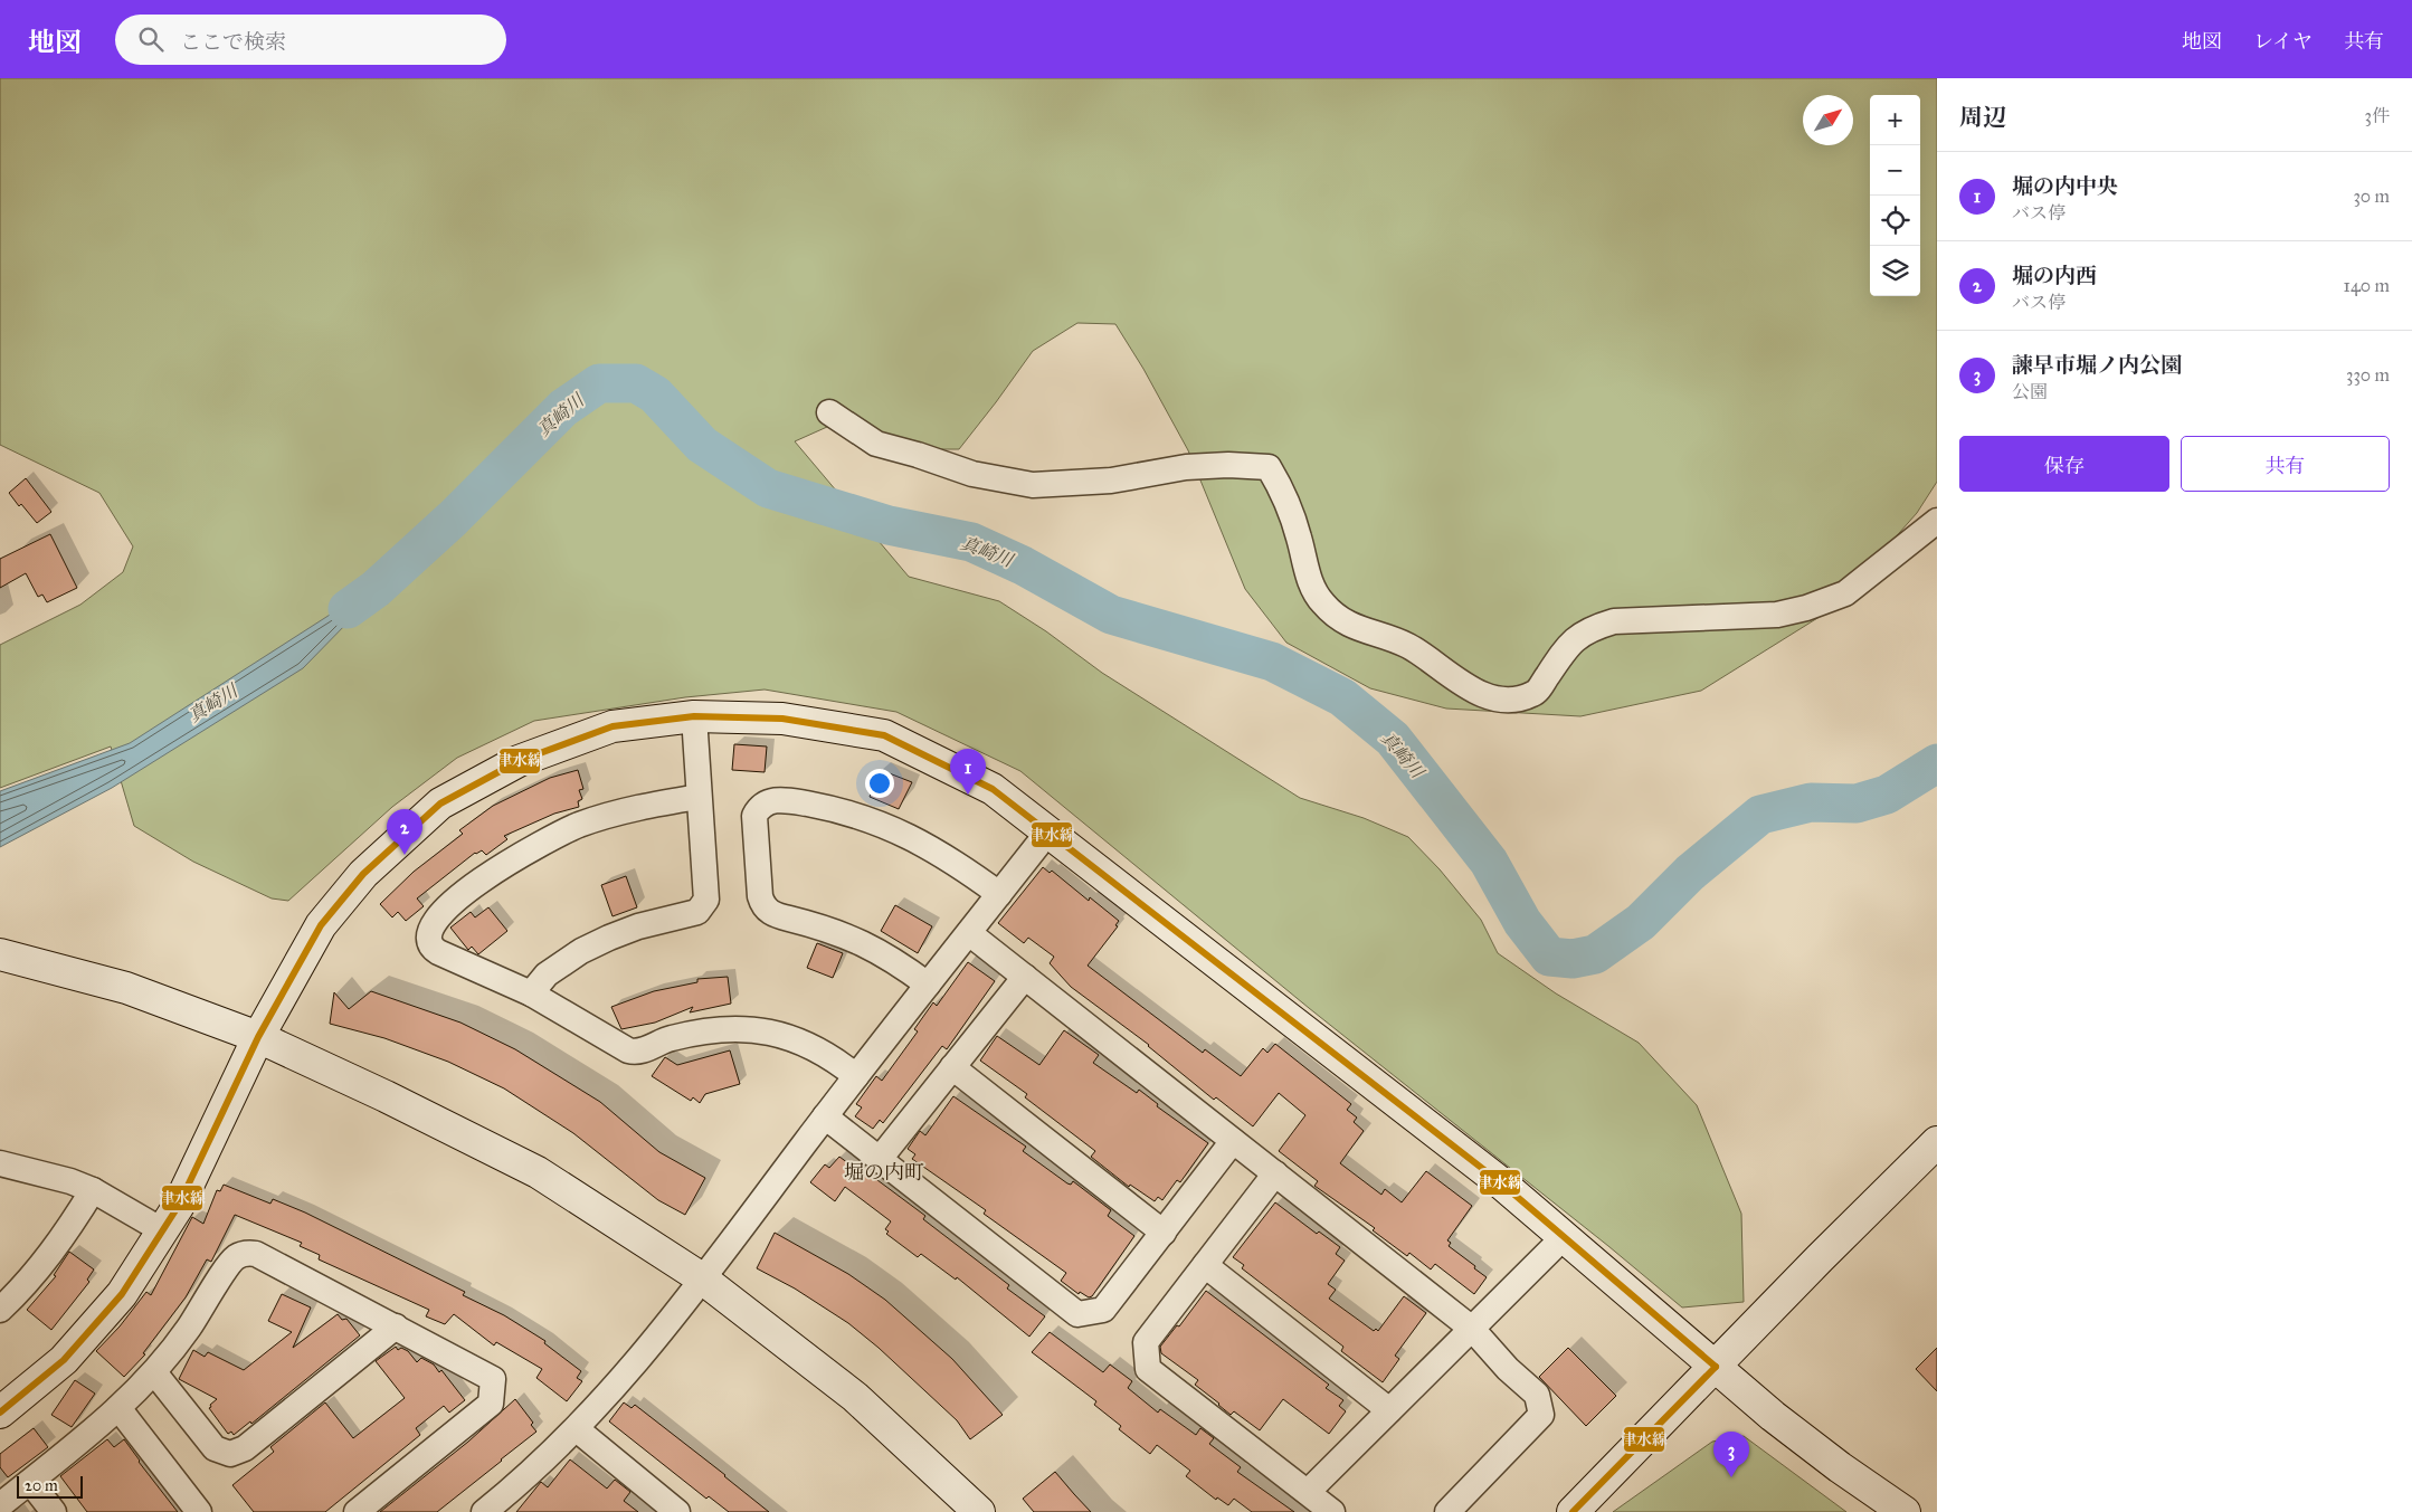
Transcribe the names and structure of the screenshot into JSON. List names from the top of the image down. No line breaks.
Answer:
{"districts":["堀の内町"],"water":["真崎川"],"lines":["transit line 津水線"],"scale_bar":"20 m","north":"top right","page":{"header":"地図","search":"ここで検索","nav":["地図","レイヤ","共有"],"heading":["周辺","3件"],"map_buttons":["+","−"],"list":[{"mark":"1","name":"堀の内中央","note":"バス停","value":"30 m"},{"mark":"2","name":"堀の内西","note":"バス停","value":"140 m"},{"mark":"3","name":"諫早市堀ノ内公園","note":"公園","value":"330 m"}],"buttons":["保存","共有"],"pins":["1","2","3"],"scale":"20 m"}}
